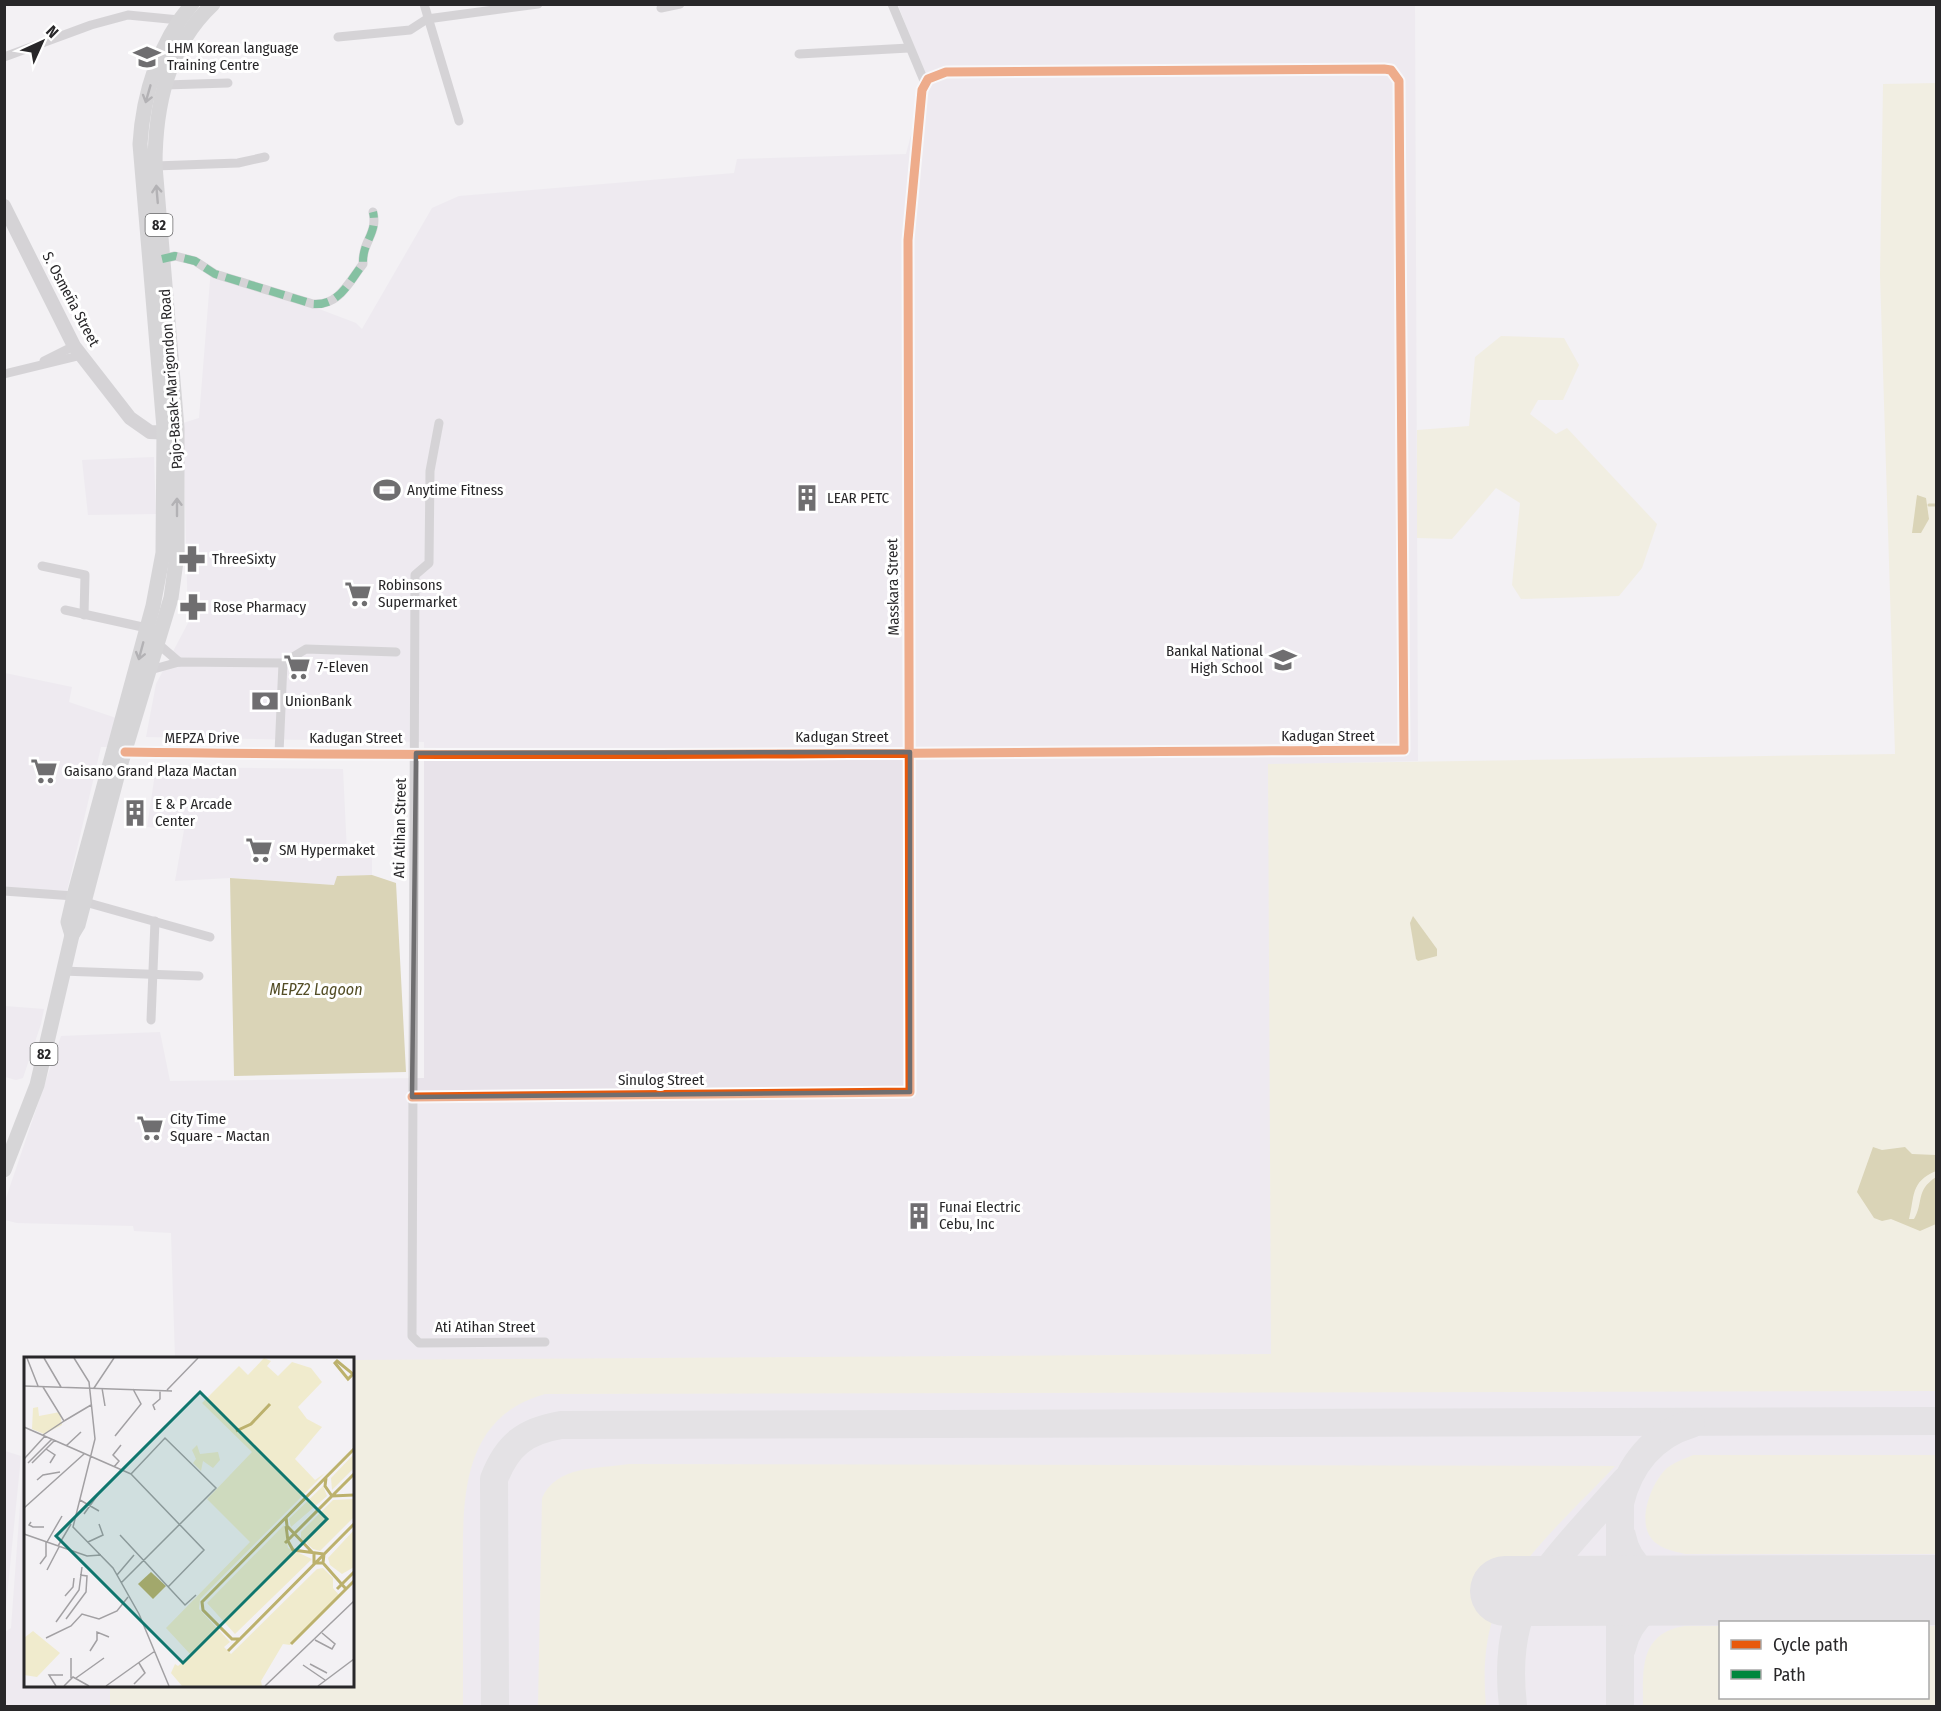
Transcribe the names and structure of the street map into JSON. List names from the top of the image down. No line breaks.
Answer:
{"streets":{"main road":["82","Pajo-Basak-Marigondon Road"],"street":["S. Osmeña Street","Masskara Street","Kadugan Street","MEPZA Drive","Ati Atihan Street","Sinulog Street"]},"crossings":[["S. Osmeña Street","Pajo-Basak-Marigondon Road"],["Pajo-Basak-Marigondon Road","MEPZA Drive"],["Masskara Street","Kadugan Street"],["Masskara Street","Sinulog Street"],["Kadugan Street","MEPZA Drive"],["Kadugan Street","Ati Atihan Street"],["Ati Atihan Street","Sinulog Street"]],"water":["MEPZ2 Lagoon"],"places":{"school or university":["LHM Korean language Training Centre","Bankal National High School"],"sports":["Anytime Fitness"],"building":["LEAR PETC","E & P Arcade Center","Funai Electric Cebu, Inc"],"pharmacy":["ThreeSixty","Rose Pharmacy"],"supermarket":["Robinsons Supermarket","7-Eleven","Gaisano Grand Plaza Mactan","SM Hypermaket","City Time Square - Mactan"],"bank":["UnionBank"]},"legend":["Cycle path","Path"],"north":"top right"}
